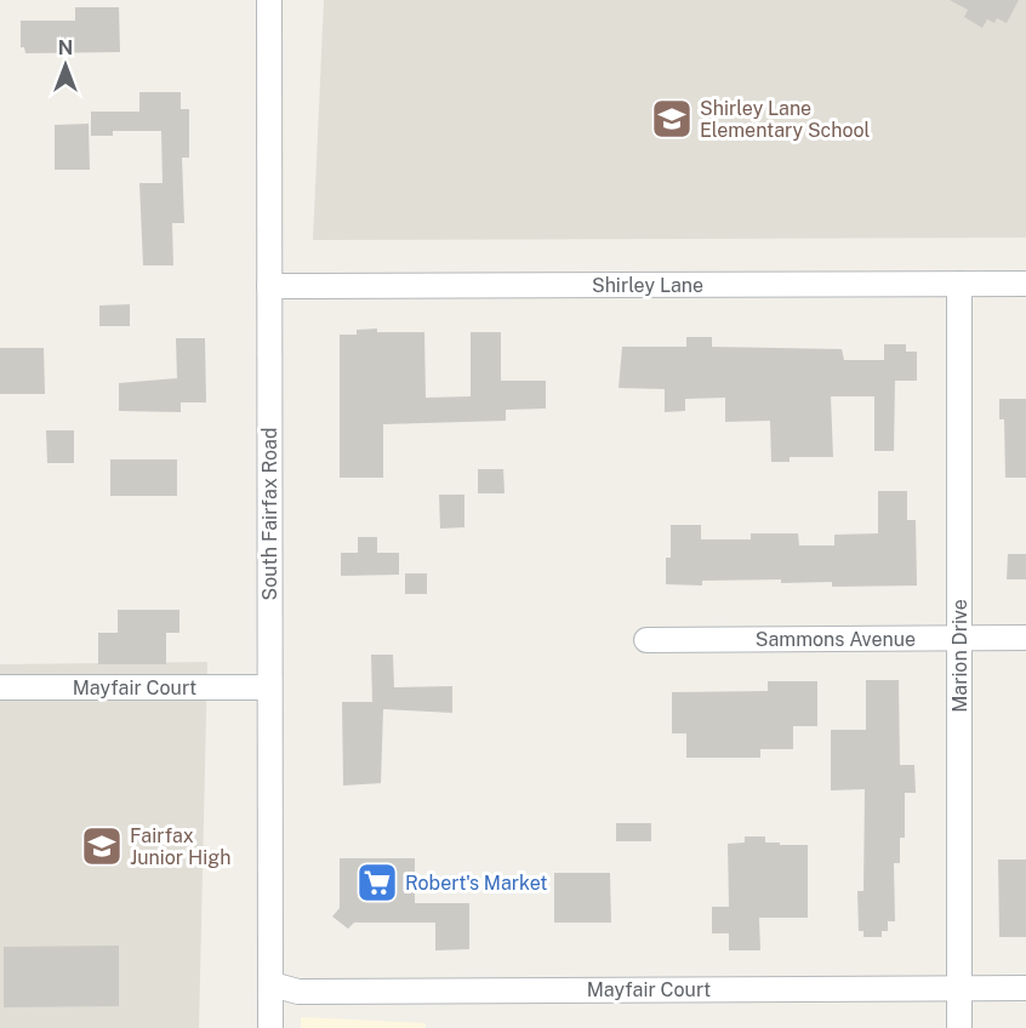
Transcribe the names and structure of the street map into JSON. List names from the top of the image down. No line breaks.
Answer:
{"streets":{"street":["Shirley Lane","South Fairfax Road","Sammons Avenue","Marion Drive","Mayfair Court"]},"crossings":[["Shirley Lane","South Fairfax Road"],["Shirley Lane","Marion Drive"],["South Fairfax Road","Mayfair Court"],["Sammons Avenue","Marion Drive"],["Marion Drive","Mayfair Court"]],"places":{"school or university":["Shirley Lane Elementary School","Fairfax Junior High"],"supermarket":["Robert's Market"]},"north":"top"}
